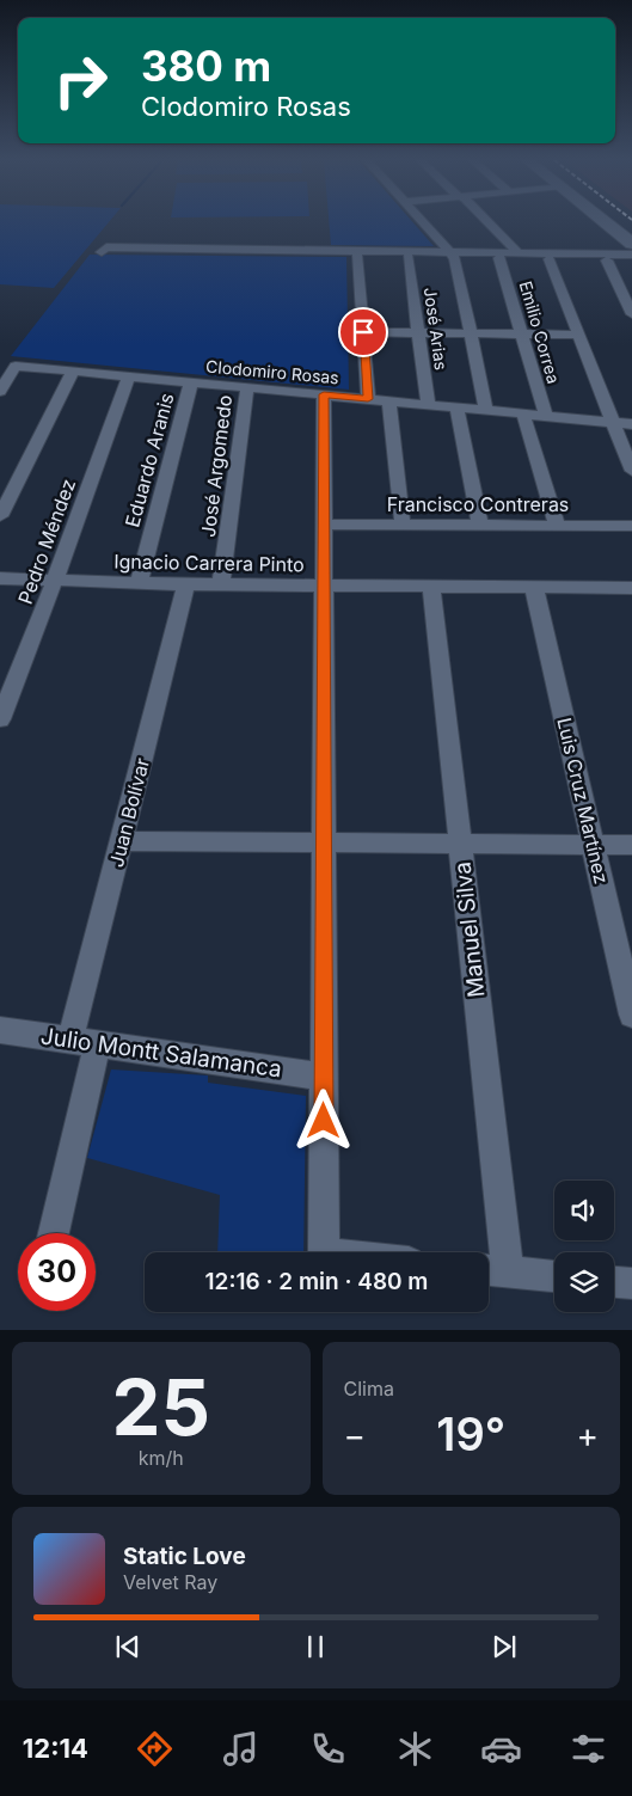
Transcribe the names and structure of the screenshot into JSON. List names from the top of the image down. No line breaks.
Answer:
{"streets":{"street":["José Arias","Emilio Correa","Clodomiro Rosas","Eduardo Aranis","José Argomedo","Francisco Contreras","Pedro Méndez","Ignacio Carrera Pinto","Luis Cruz Martínez","Juan Bolívar","Manuel Silva","Julio Montt Salamanca"]},"crossings":[["José Arias","Clodomiro Rosas"],["Emilio Correa","Clodomiro Rosas"],["Clodomiro Rosas","Eduardo Aranis"],["Clodomiro Rosas","José Argomedo"],["Clodomiro Rosas","Pedro Méndez"],["Eduardo Aranis","Ignacio Carrera Pinto"],["José Argomedo","Ignacio Carrera Pinto"],["Pedro Méndez","Ignacio Carrera Pinto"],["Ignacio Carrera Pinto","Luis Cruz Martínez"],["Ignacio Carrera Pinto","Juan Bolívar"],["Ignacio Carrera Pinto","Manuel Silva"],["Juan Bolívar","Julio Montt Salamanca"]],"page":{"turn":["380 m","Clodomiro Rosas"],"limit":"30","trip":"12:16 · 2 min · 480 m","tile":[["25","km/h"],"Clima"],"heat":["−","19°","+"],"song":["Static Love","Velvet Ray"],"tabs":"12:14"}}
